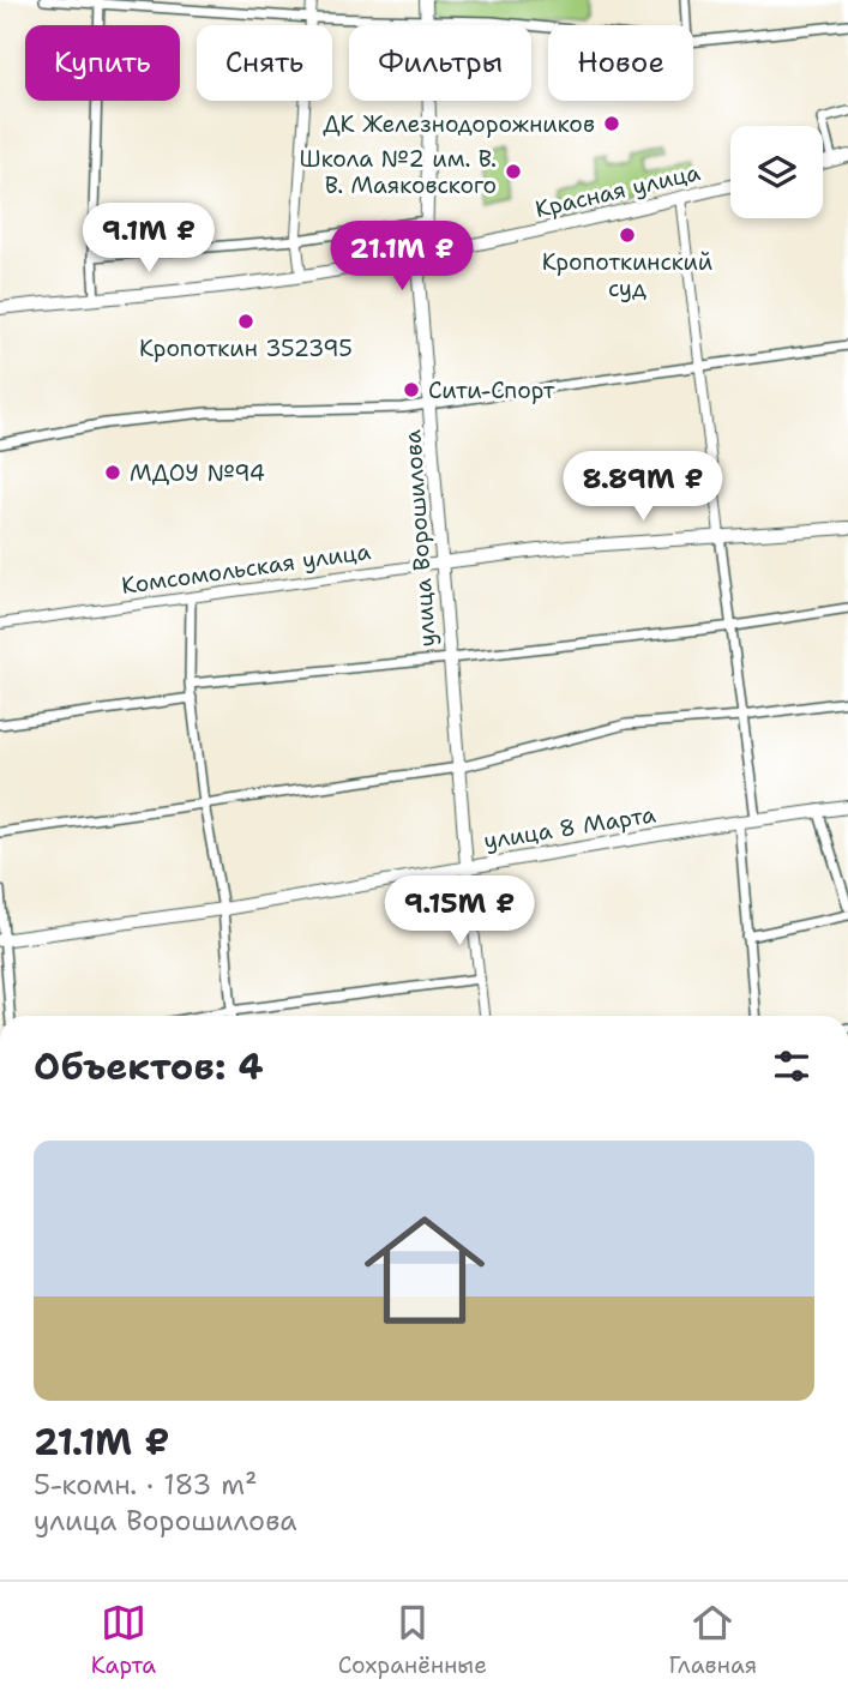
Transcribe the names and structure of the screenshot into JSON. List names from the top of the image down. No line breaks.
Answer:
{"streets":{"main road":["Красная улица","улица Ворошилова","Комсомольская улица","улица 8 Марта"]},"crossings":[["Красная улица","улица Ворошилова"],["улица Ворошилова","Комсомольская улица"],["улица Ворошилова","улица 8 Марта"]],"places":["ДК Железнодорожников","Школа №2 им. В. В. Маяковского","Кропоткинский суд","Кропоткин 352395","Сити-Спорт","МДОУ №94"],"page":{"chip":["Купить","Снять","Фильтры","Новое"],"price":["9.1M ₽","21.1M ₽","8.89M ₽","9.15M ₽"],"heading":"Объектов: 4","list":[{"name":"21.1M ₽","note":"5-комн. · 183 m² · улица Ворошилова"}],"tabs":["Карта","Сохранённые","Главная"]}}
